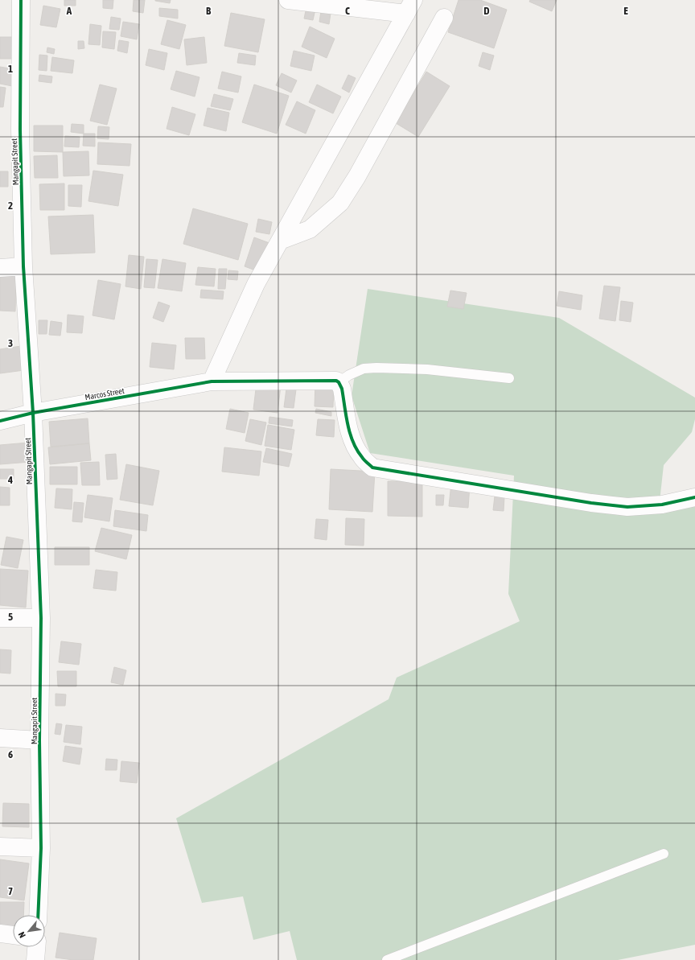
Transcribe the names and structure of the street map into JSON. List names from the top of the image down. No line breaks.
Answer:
{"streets":{"street":["Mangapit Street","Marcos Street"]},"crossings":[["Mangapit Street","Marcos Street"]],"north":"bottom left","grid":{"columns":["A","B","C","D","E"],"rows":["1","2","3","4","5","6","7"]}}
